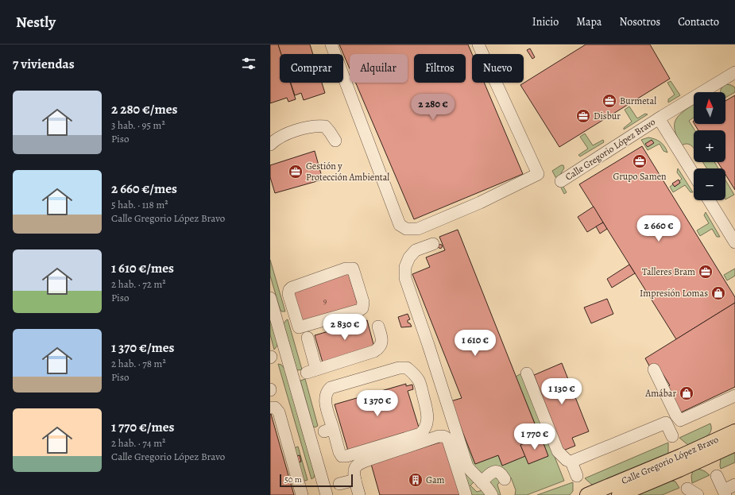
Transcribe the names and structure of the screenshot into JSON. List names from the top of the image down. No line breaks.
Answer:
{"streets":{"main road":["Calle Gregorio López Bravo"]},"places":{"office":["Burmetal","Disbur","Grupo Samen","Gestión y Protección Ambiental","Talleres Bram"],"shop":["Impresión Lomas","Amábar"],"building":["Gam"]},"house_numbers":["9"],"scale_bar":"50 m","north":"top","page":{"header":"Nestly","nav":["Inicio","Mapa","Nosotros","Contacto"],"heading":"7 viviendas","chip":["Comprar","Alquilar","Filtros","Nuevo"],"list":[{"name":"2 280 €/mes","note":"3 hab. · 95 m² · Piso"},{"name":"2 660 €/mes","note":"5 hab. · 118 m² · Calle Gregorio López Bravo"},{"name":"1 610 €/mes","note":"2 hab. · 72 m² · Piso"},{"name":"1 370 €/mes","note":"2 hab. · 78 m² · Piso"},{"name":"1 770 €/mes","note":"2 hab. · 74 m² · Calle Gregorio López Bravo"}],"map_buttons":["+","−"],"price":["2 280 €","2 660 €","2 830 €","1 610 €","1 130 €","1 370 €","1 770 €"],"scale":"50 m"}}
